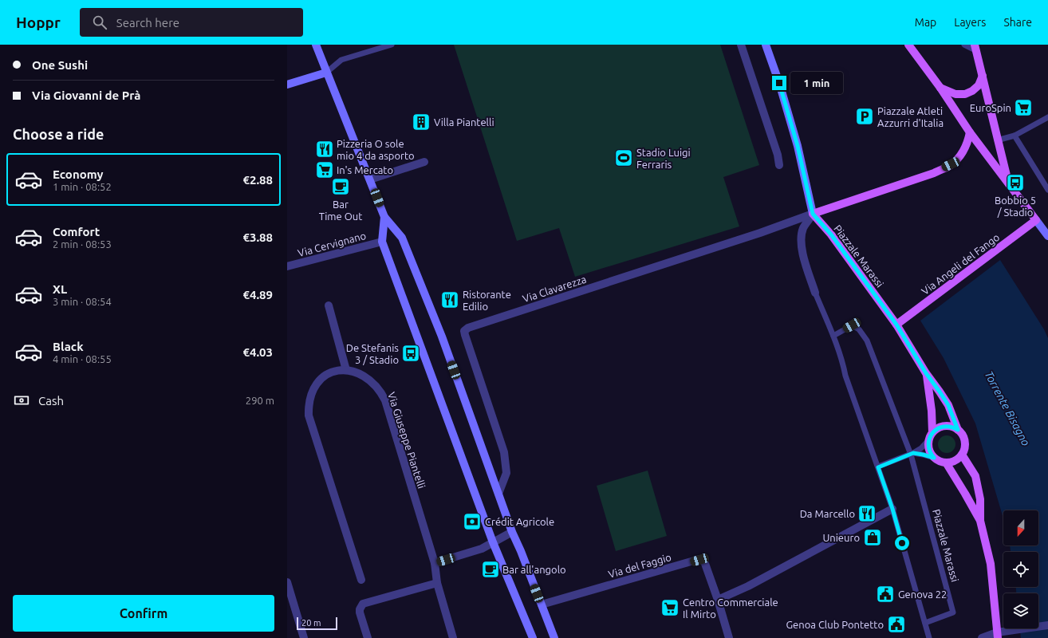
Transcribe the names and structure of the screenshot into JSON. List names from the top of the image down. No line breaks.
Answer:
{"streets":{"main road":["Piazzale Marassi","Via Angeli del Fango"],"street":["Via Cervignano","Via Clavarezza","Via Giuseppe Piantelli","Via del Faggio"]},"crossings":[["Piazzale Marassi","Via Angeli del Fango"],["Piazzale Marassi","Via Clavarezza"]],"water":["Torrente Bisagno"],"places":{"supermarket":["EuroSpin","In's Mercato","Centro Commerciale Il Mirto"],"parking":["Piazzale Atleti Azzurri d'Italia"],"building":["Villa Piantelli"],"restaurant":["Pizzeria O sole mio 4 da asporto","Ristorante Edilio","Da Marcello"],"sports":["Stadio Luigi Ferraris"],"bus stop":["Bobbio 5 / Stadio","De Stefanis 3 / Stadio"],"cafe":["Bar Time Out","Bar all'angolo"],"bank":["Crédit Agricole"],"shop":["Unieuro"],"public building":["Genova 22","Genoa Club Pontetto"]},"scale_bar":"20 m","north":"bottom","page":{"header":"Hoppr","search":"Search here","nav":["Map","Layers","Share"],"banner":["One Sushi","Via Giovanni de Prà"],"bubble":"1 min","heading":"Choose a ride","list":[{"name":"Economy","note":"1 min · 08:52","value":"€2.88"},{"name":"Comfort","note":"2 min · 08:53","value":"€3.88"},{"name":"XL","note":"3 min · 08:54","value":"€4.89"},{"name":"Black","note":"4 min · 08:55","value":"€4.03"}],"pay":["Cash","290 m"],"buttons":"Confirm","scale":"20 m"}}
